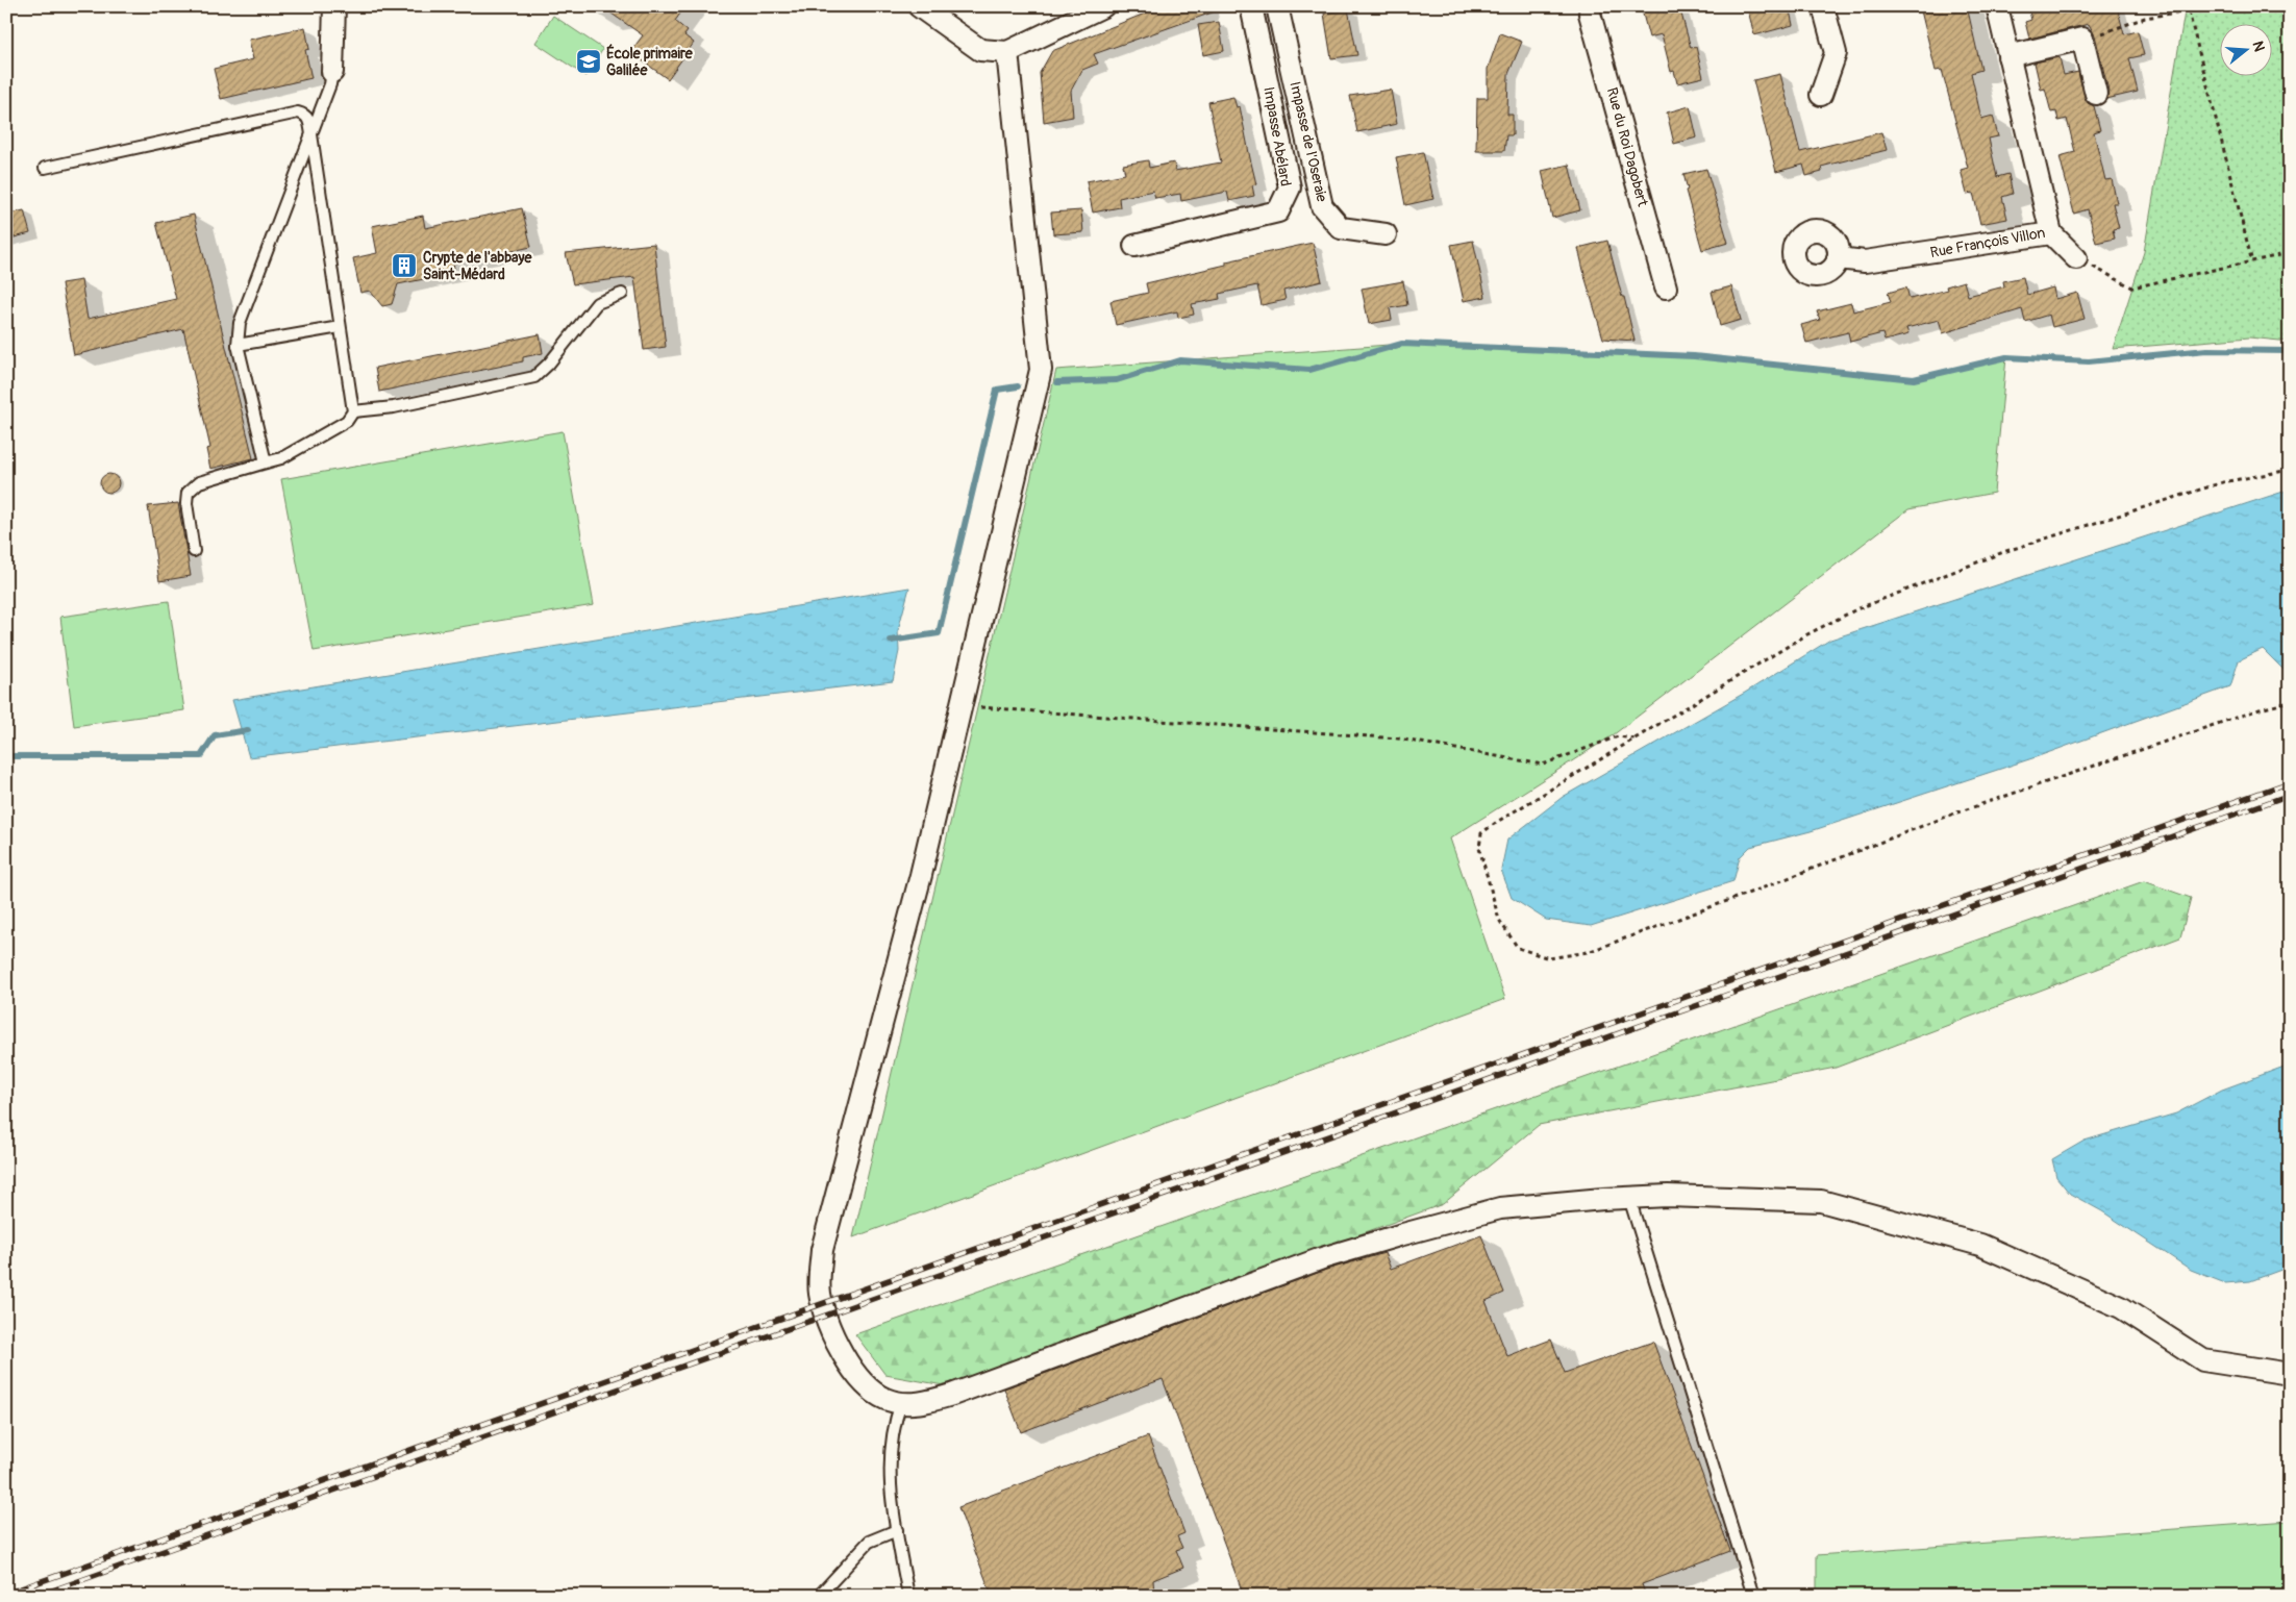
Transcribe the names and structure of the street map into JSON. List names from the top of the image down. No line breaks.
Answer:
{"streets":{"street":["Impasse Abélard","Impasse de l'Oseraie","Rue du Roi Dagobert","Rue François Villon"]},"places":{"school or university":["École primaire Galilée"],"building":["Crypte de l'abbaye Saint-Médard"]},"north":"right"}
